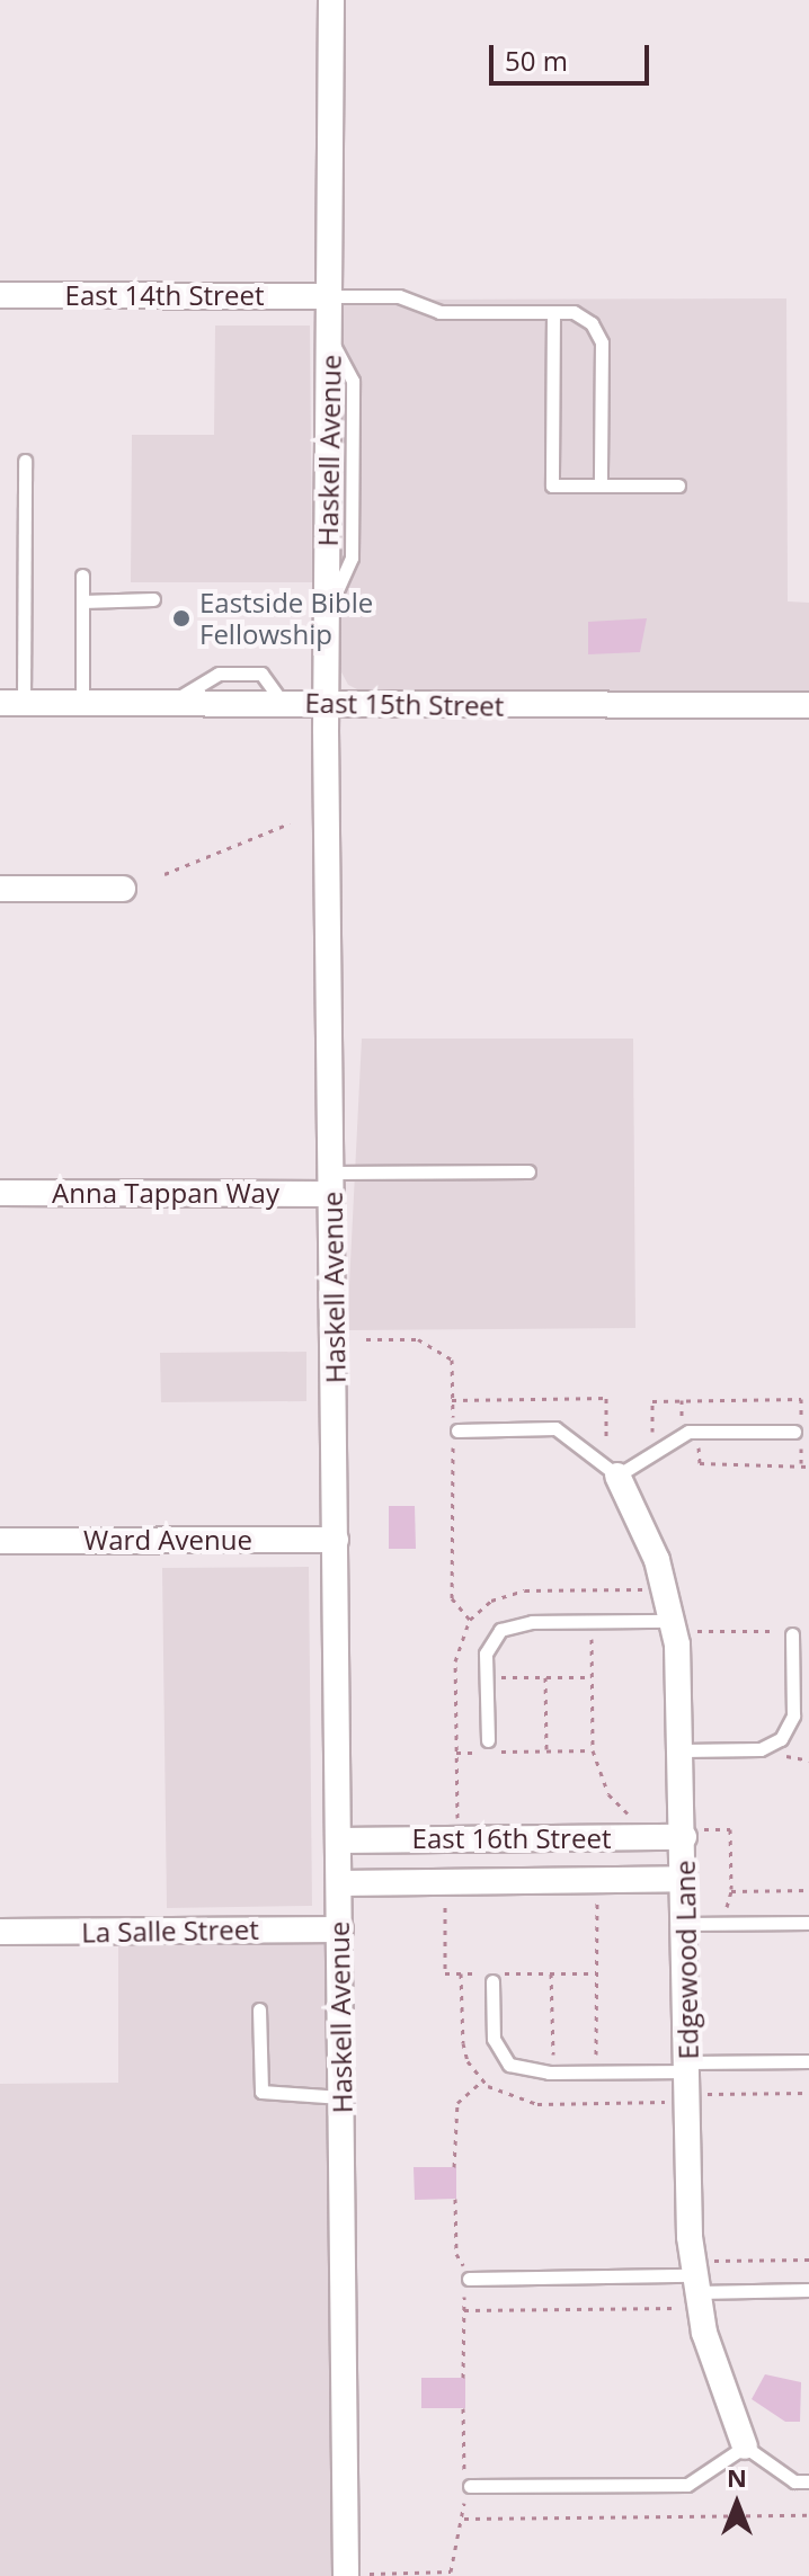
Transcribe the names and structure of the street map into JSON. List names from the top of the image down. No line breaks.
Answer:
{"streets":{"main road":["East 14th Street","Haskell Avenue","East 15th Street","Anna Tappan Way","Ward Avenue","East 16th Street","La Salle Street","Edgewood Lane"]},"crossings":[["East 14th Street","Haskell Avenue"],["Haskell Avenue","East 15th Street"],["Haskell Avenue","Anna Tappan Way"],["Haskell Avenue","Ward Avenue"],["Haskell Avenue","East 16th Street"],["Haskell Avenue","La Salle Street"],["East 16th Street","Edgewood Lane"]],"places":["Eastside Bible Fellowship"],"scale_bar":"50 m","north":"top"}
